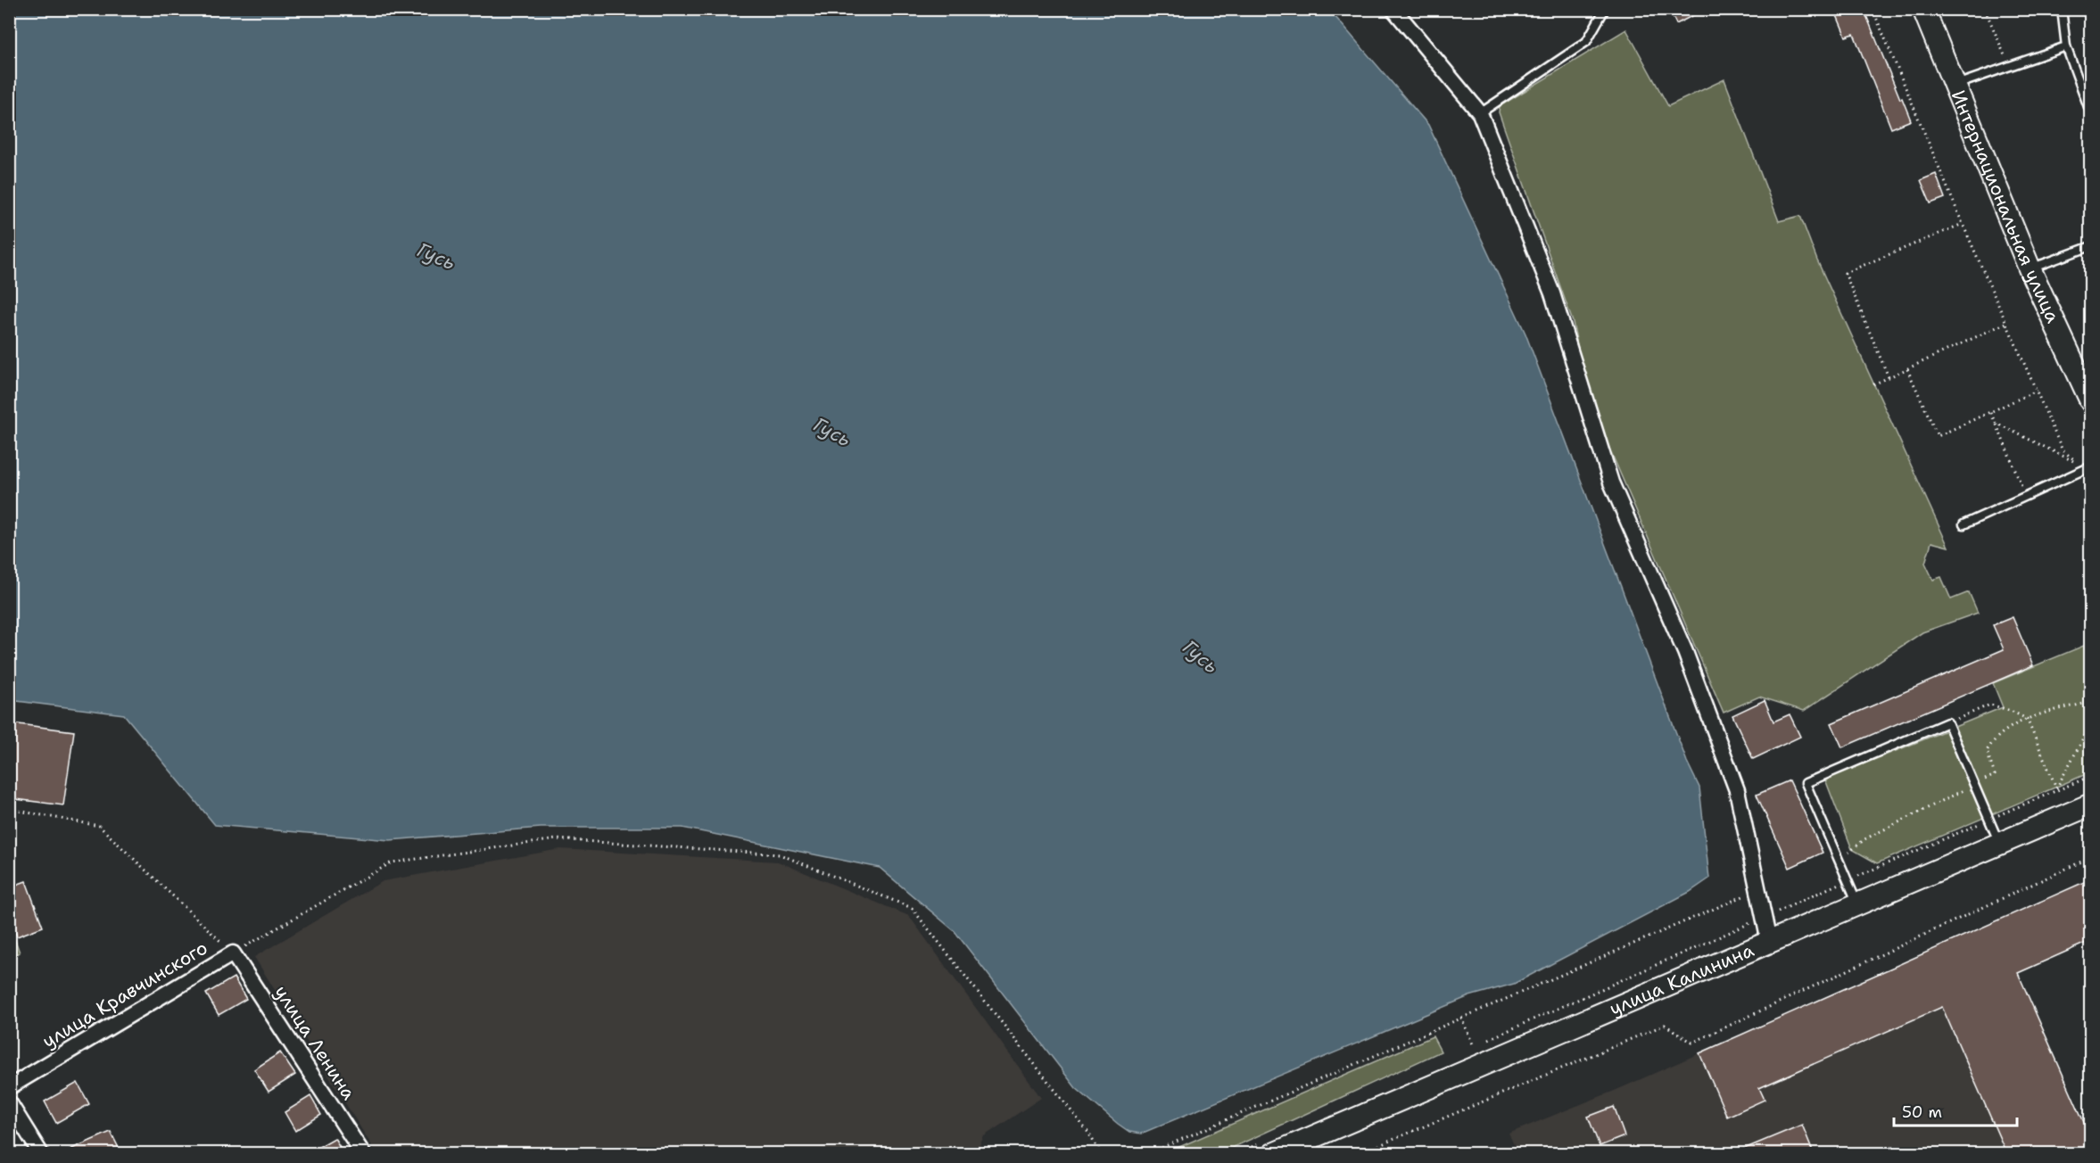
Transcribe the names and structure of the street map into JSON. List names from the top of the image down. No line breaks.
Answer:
{"streets":{"main road":["Интернациональная улица","улица Калинина"],"street":["улица Кравчинского","улица Ленина"]},"crossings":[["улица Кравчинского","улица Ленина"]],"water":["Гусь"],"scale_bar":"50 m"}
